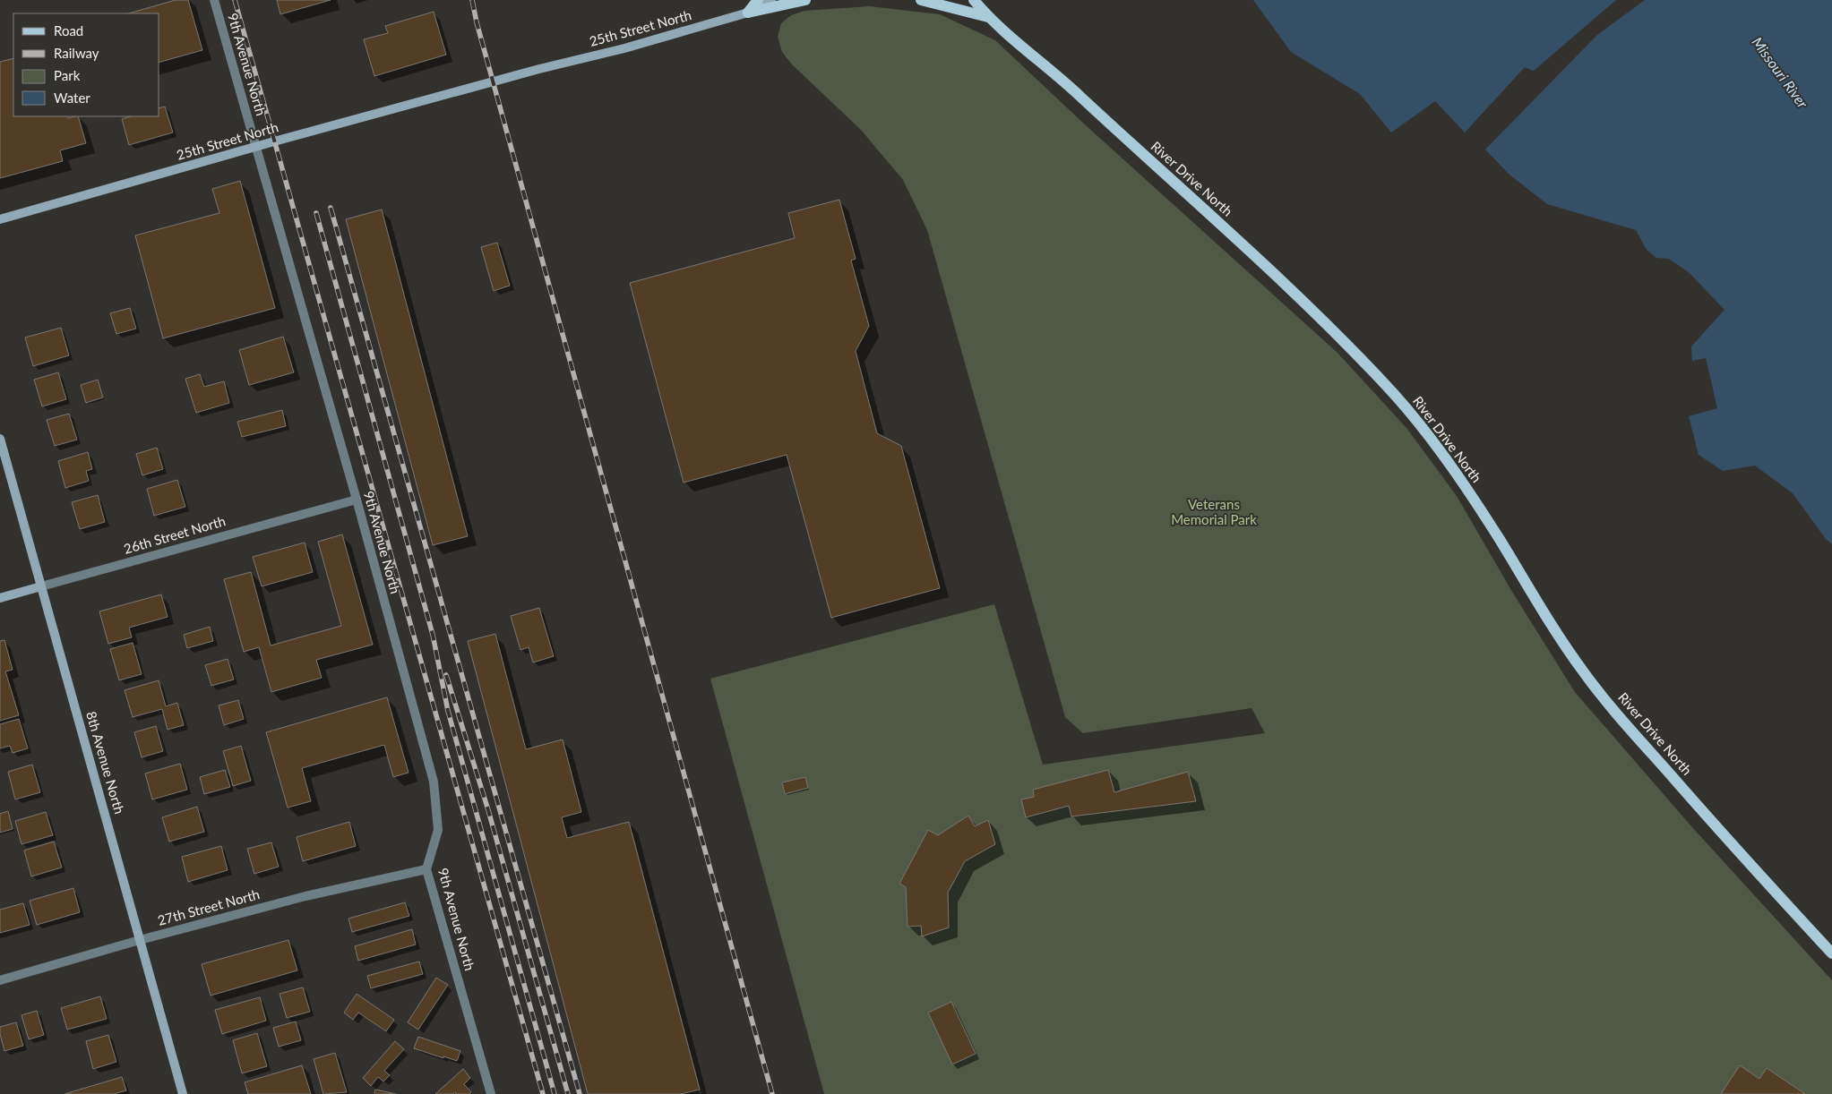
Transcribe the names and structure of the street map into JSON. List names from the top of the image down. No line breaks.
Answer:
{"streets":{"main road":["River Drive North"],"street":["25th Street North","9th Avenue North","26th Street North","8th Avenue North","27th Street North"]},"crossings":[["25th Street North","9th Avenue North"],["9th Avenue North","26th Street North"],["9th Avenue North","27th Street North"],["26th Street North","8th Avenue North"],["8th Avenue North","27th Street North"]],"water":["Missouri River"],"parks":["Veterans Memorial Park"],"legend":["Road","Railway","Park","Water"]}
